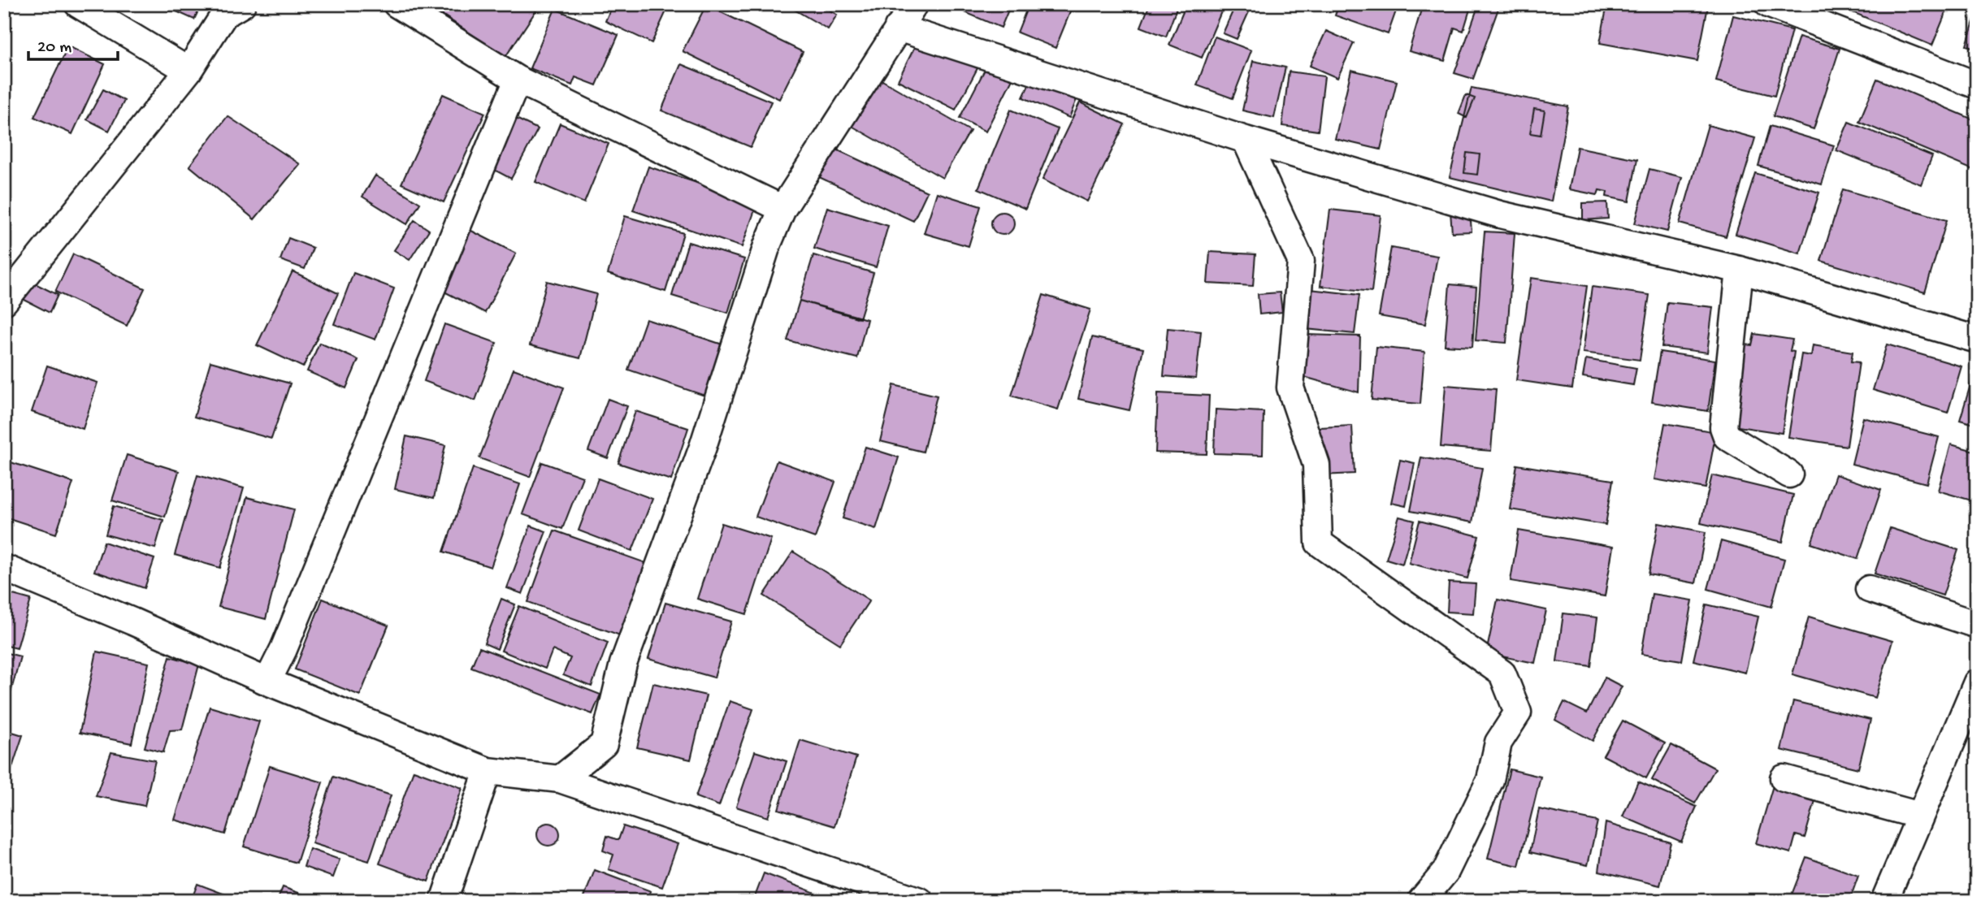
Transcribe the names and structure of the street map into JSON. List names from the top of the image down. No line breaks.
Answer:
{"scale_bar":"20 m"}
